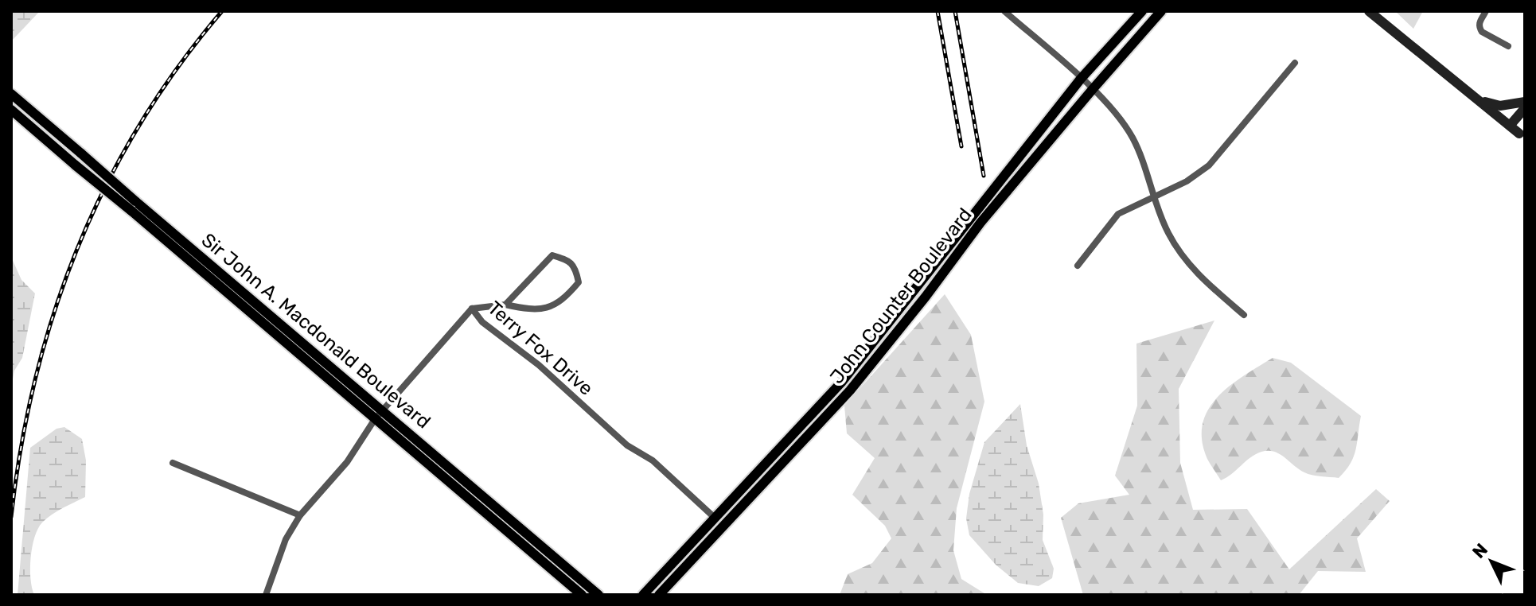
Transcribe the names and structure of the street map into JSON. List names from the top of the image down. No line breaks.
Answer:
{"streets":{"main road":["John Counter Boulevard","Sir John A. Macdonald Boulevard"],"street":["Terry Fox Drive"]},"crossings":[["John Counter Boulevard","Terry Fox Drive"],["Sir John A. Macdonald Boulevard","Terry Fox Drive"]],"north":"top left"}
